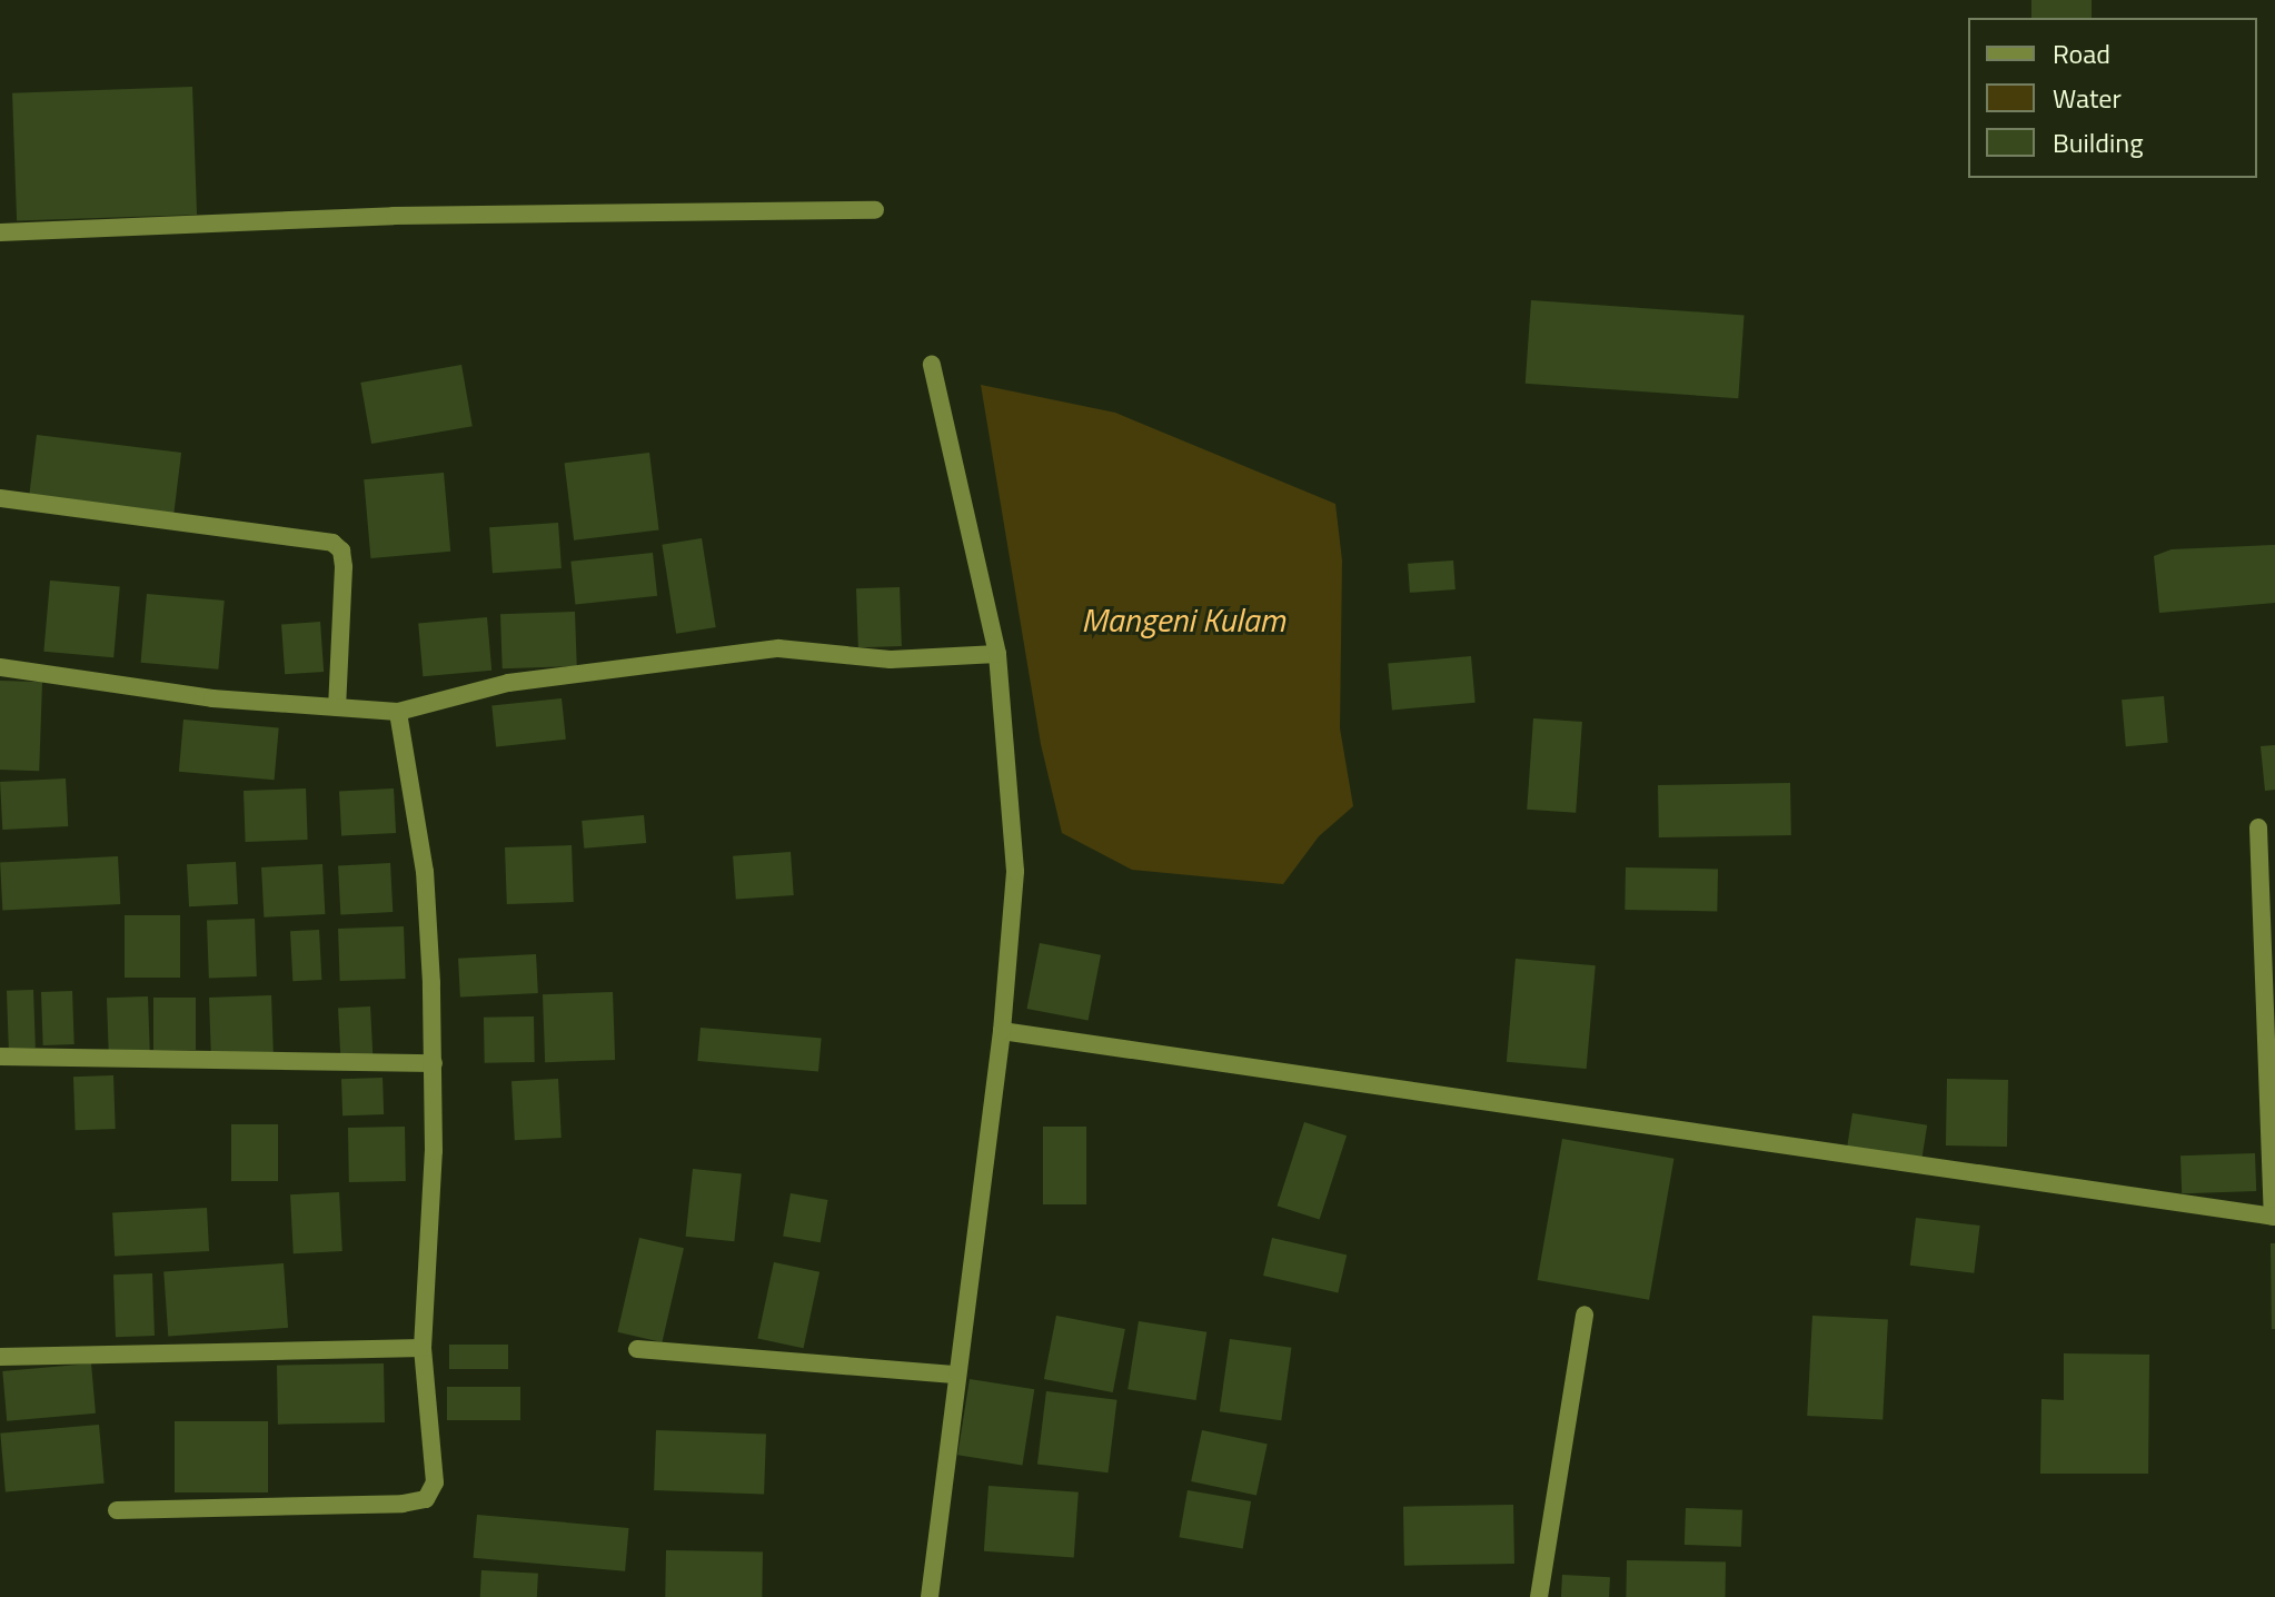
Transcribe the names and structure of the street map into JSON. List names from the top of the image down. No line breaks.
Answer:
{"water":["Mangeni Kulam"],"legend":["Road","Water","Building"]}
